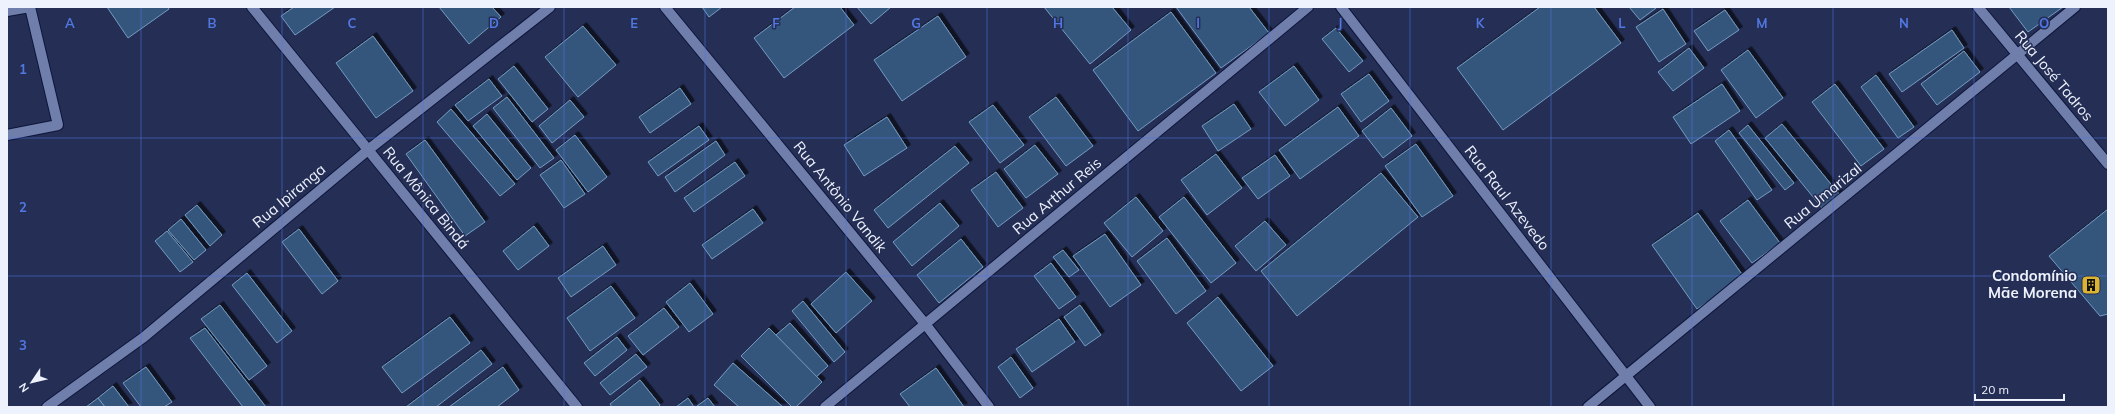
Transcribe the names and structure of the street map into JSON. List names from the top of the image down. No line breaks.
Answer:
{"streets":{"street":["Rua José Tadros","Rua Ipiranga","Rua Arthur Reis","Rua Umarizal","Rua Antônio Vandik","Rua Mônica Bindá","Rua Raul Azevedo"]},"crossings":[["Rua José Tadros","Rua Umarizal"],["Rua Ipiranga","Rua Mônica Bindá"],["Rua Arthur Reis","Rua Antônio Vandik"],["Rua Umarizal","Rua Raul Azevedo"]],"places":{"building":["Condomínio Mãe Morena"]},"scale_bar":"20 m","north":"bottom left","grid":{"columns":["A","B","C","D","E","F","G","H","I","J","K","L","M","N","O"],"rows":["1","2","3"]}}
